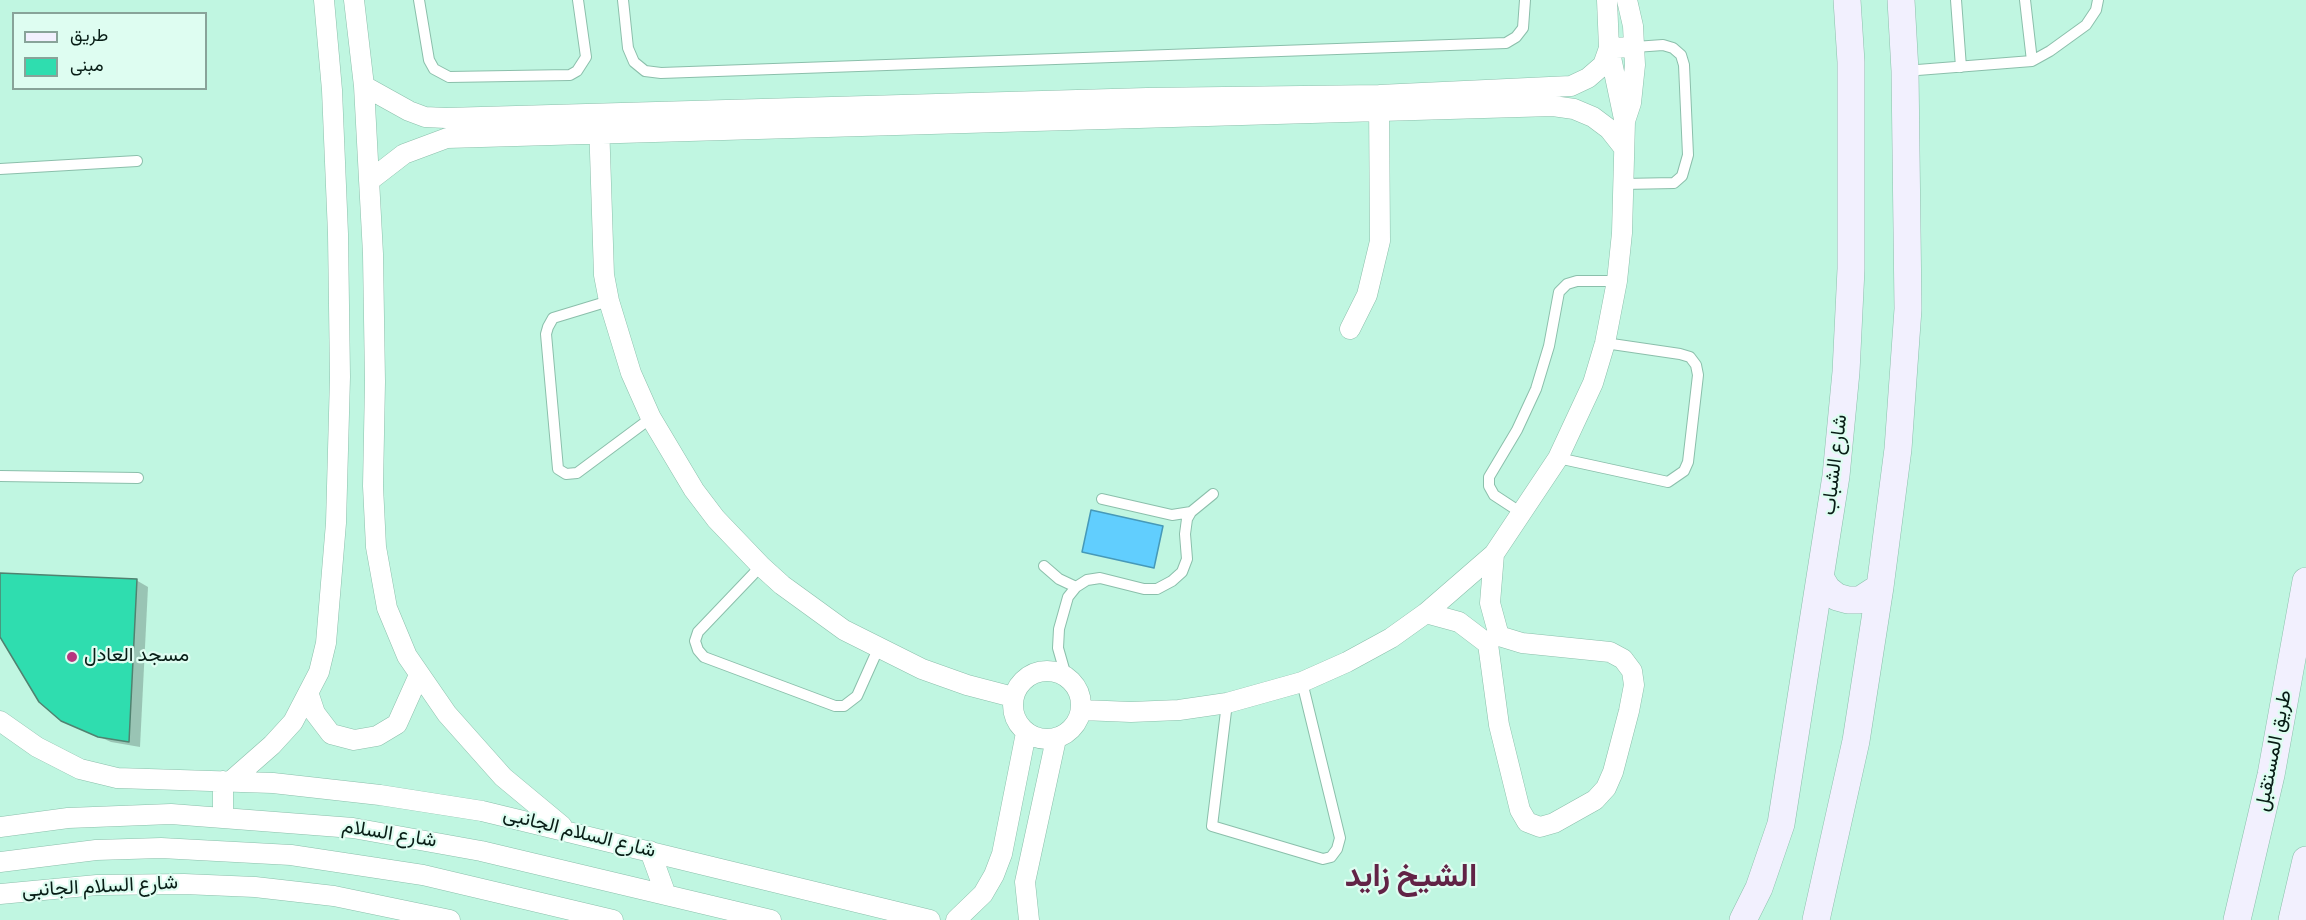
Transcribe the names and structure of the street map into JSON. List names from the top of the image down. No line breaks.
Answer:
{"streets":{"street":["شارع الشباب","طريق المستقبل","شارع السلام الجانبى","شارع السلام"]},"districts":["الشيخ زايد"],"places":["مسجد العادل"],"legend":["طريق","مبنى"]}
